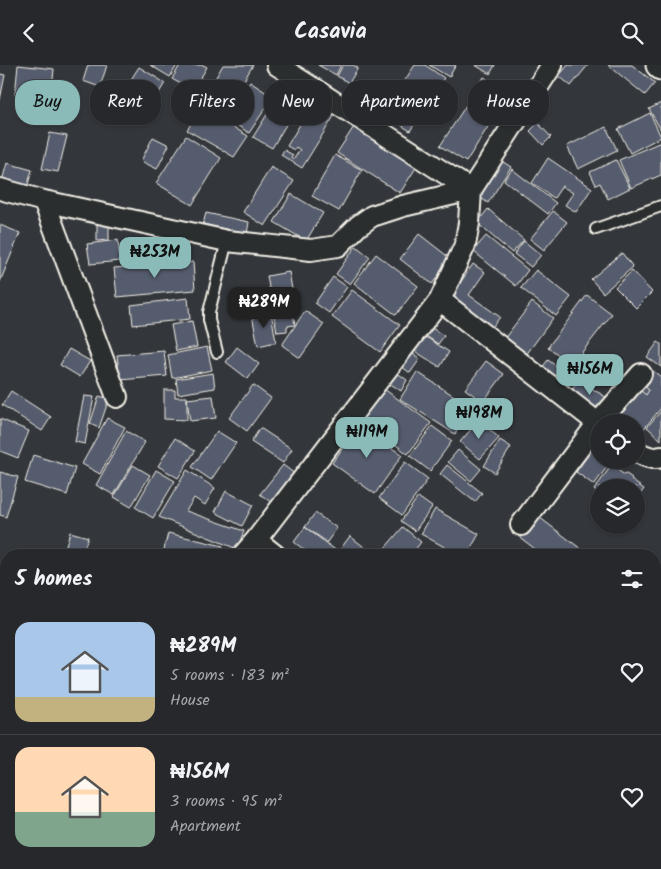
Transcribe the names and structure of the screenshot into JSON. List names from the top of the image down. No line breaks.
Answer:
{"page":{"header":"Casavia","chip":["Buy","Rent","Filters","New","Apartment","House"],"price":["₦253M","₦289M","₦156M","₦198M","₦119M"],"heading":"5 homes","list":[{"name":"₦289M","note":"5 rooms · 183 m² · House"},{"name":"₦156M","note":"3 rooms · 95 m² · Apartment"}]}}
